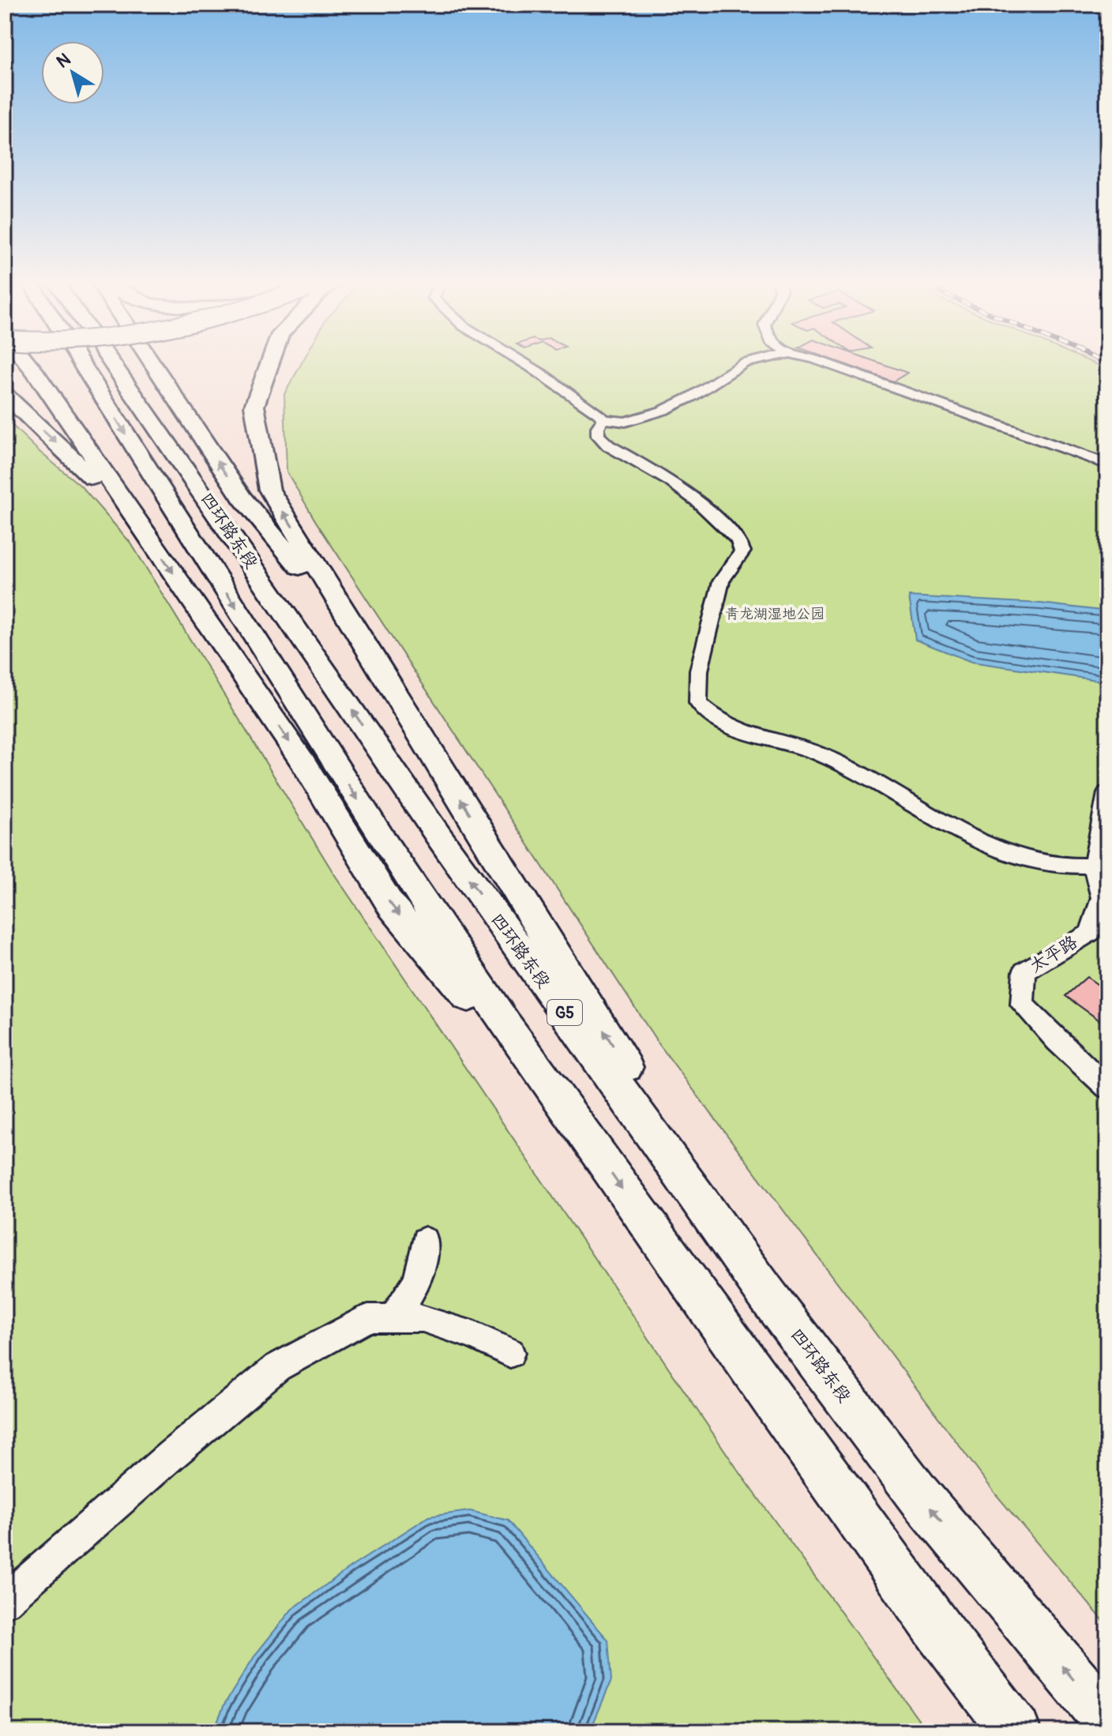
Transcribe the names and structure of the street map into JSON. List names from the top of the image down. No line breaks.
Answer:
{"streets":{"highway":["四环路东段","G5"],"street":["太平路"]},"parks":["青龙湖湿地公园"],"north":"top left"}
